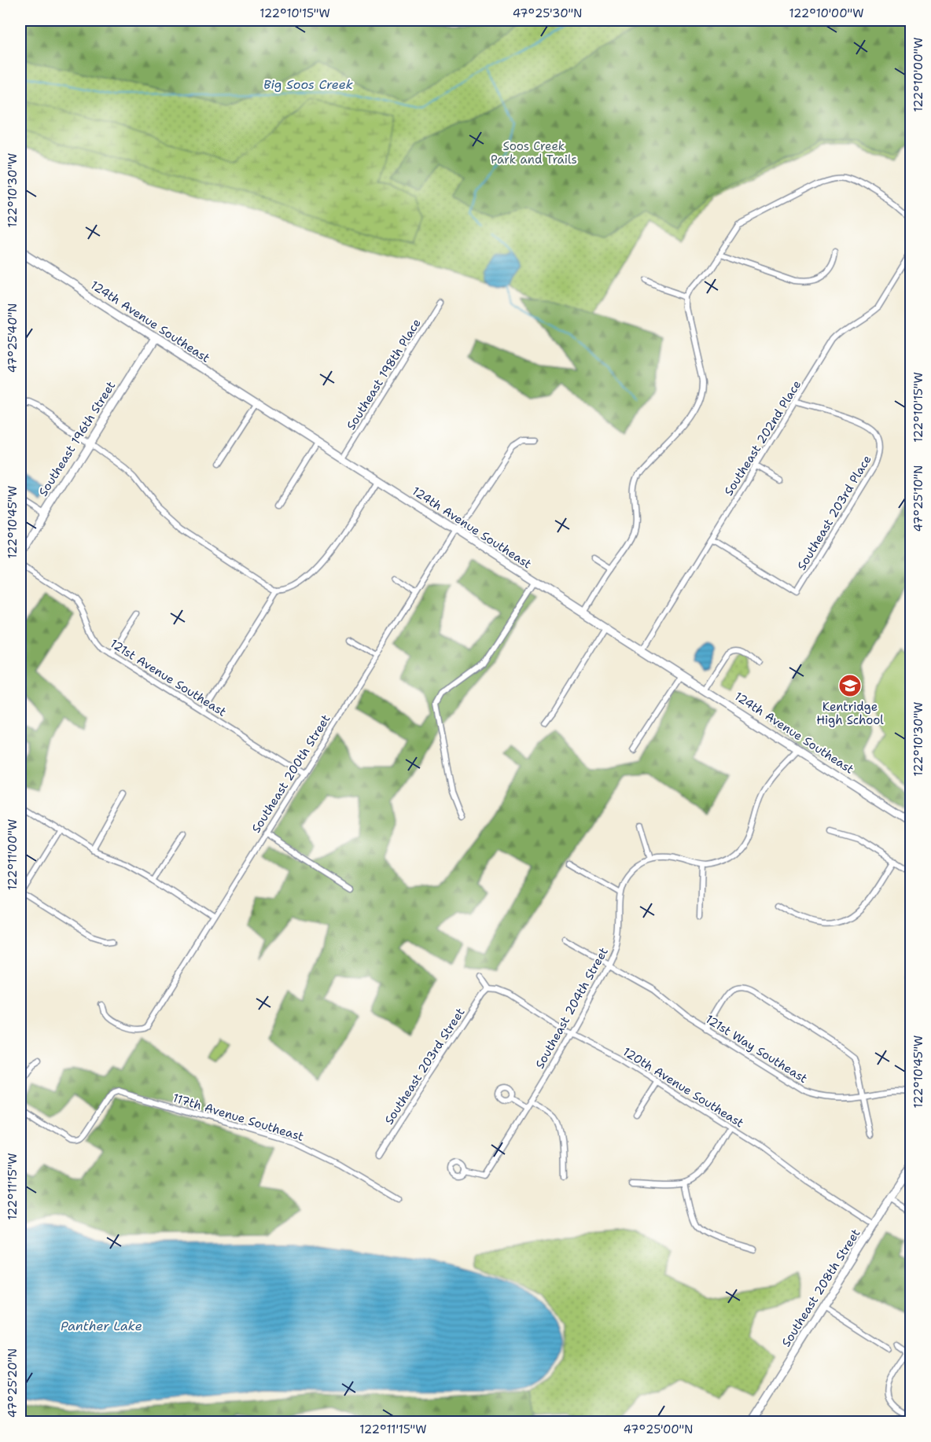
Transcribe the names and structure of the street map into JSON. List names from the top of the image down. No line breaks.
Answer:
{"streets":{"street":["124th Avenue Southeast","Southeast 198th Place","Southeast 202nd Place","Southeast 196th Street","Southeast 203rd Place","121st Avenue Southeast","Southeast 200th Street","Southeast 204th Street","121st Way Southeast","Southeast 203rd Street","120th Avenue Southeast","117th Avenue Southeast","Southeast 208th Street"]},"crossings":[["124th Avenue Southeast","Southeast 198th Place"],["124th Avenue Southeast","Southeast 202nd Place"],["124th Avenue Southeast","Southeast 196th Street"],["124th Avenue Southeast","Southeast 200th Street"],["Southeast 202nd Place","Southeast 203rd Place"],["121st Avenue Southeast","Southeast 200th Street"],["Southeast 204th Street","121st Way Southeast"],["Southeast 204th Street","120th Avenue Southeast"],["Southeast 203rd Street","120th Avenue Southeast"],["120th Avenue Southeast","Southeast 208th Street"]],"water":["Big Soos Creek","Panther Lake"],"parks":["Soos Creek Park and Trails"],"places":{"school or university":["Kentridge High School"]},"coordinates":["122°10'15\"W","47°25'30\"N","122°10'00\"W","122°10'30\"W","47°25'40\"N","47°25'10\"N","122°10'45\"W","122°11'00\"W","122°11'15\"W","47°25'20\"N","47°25'00\"N"]}
